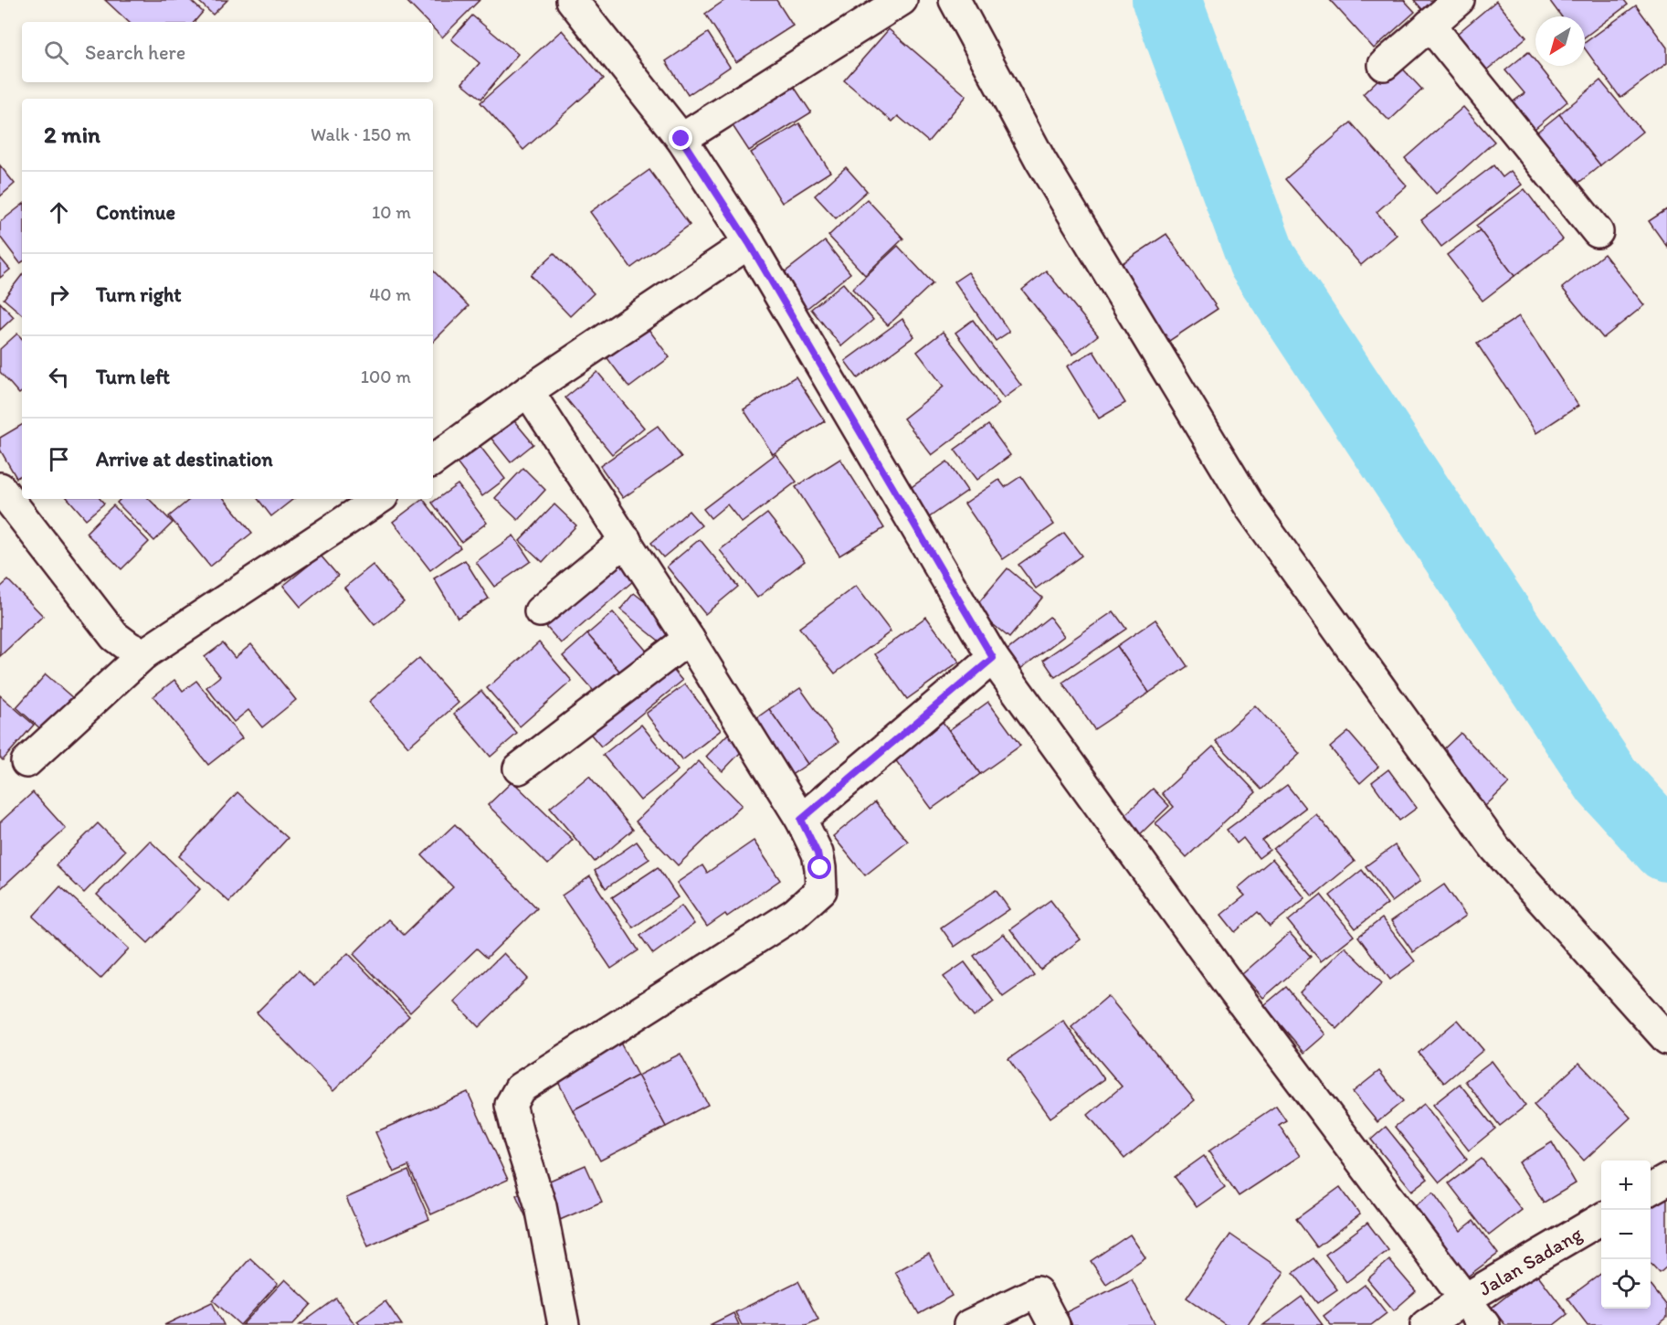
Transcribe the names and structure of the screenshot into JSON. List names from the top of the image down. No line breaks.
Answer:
{"streets":{"street":["Jalan Sadang"]},"north":"bottom left","page":{"search":"Search here","heading":["2 min","Walk · 150 m"],"list":[["Continue","10 m"],["Turn right","40 m"],["Turn left","100 m"],"Arrive at destination"],"map_buttons":["+","−"]}}
